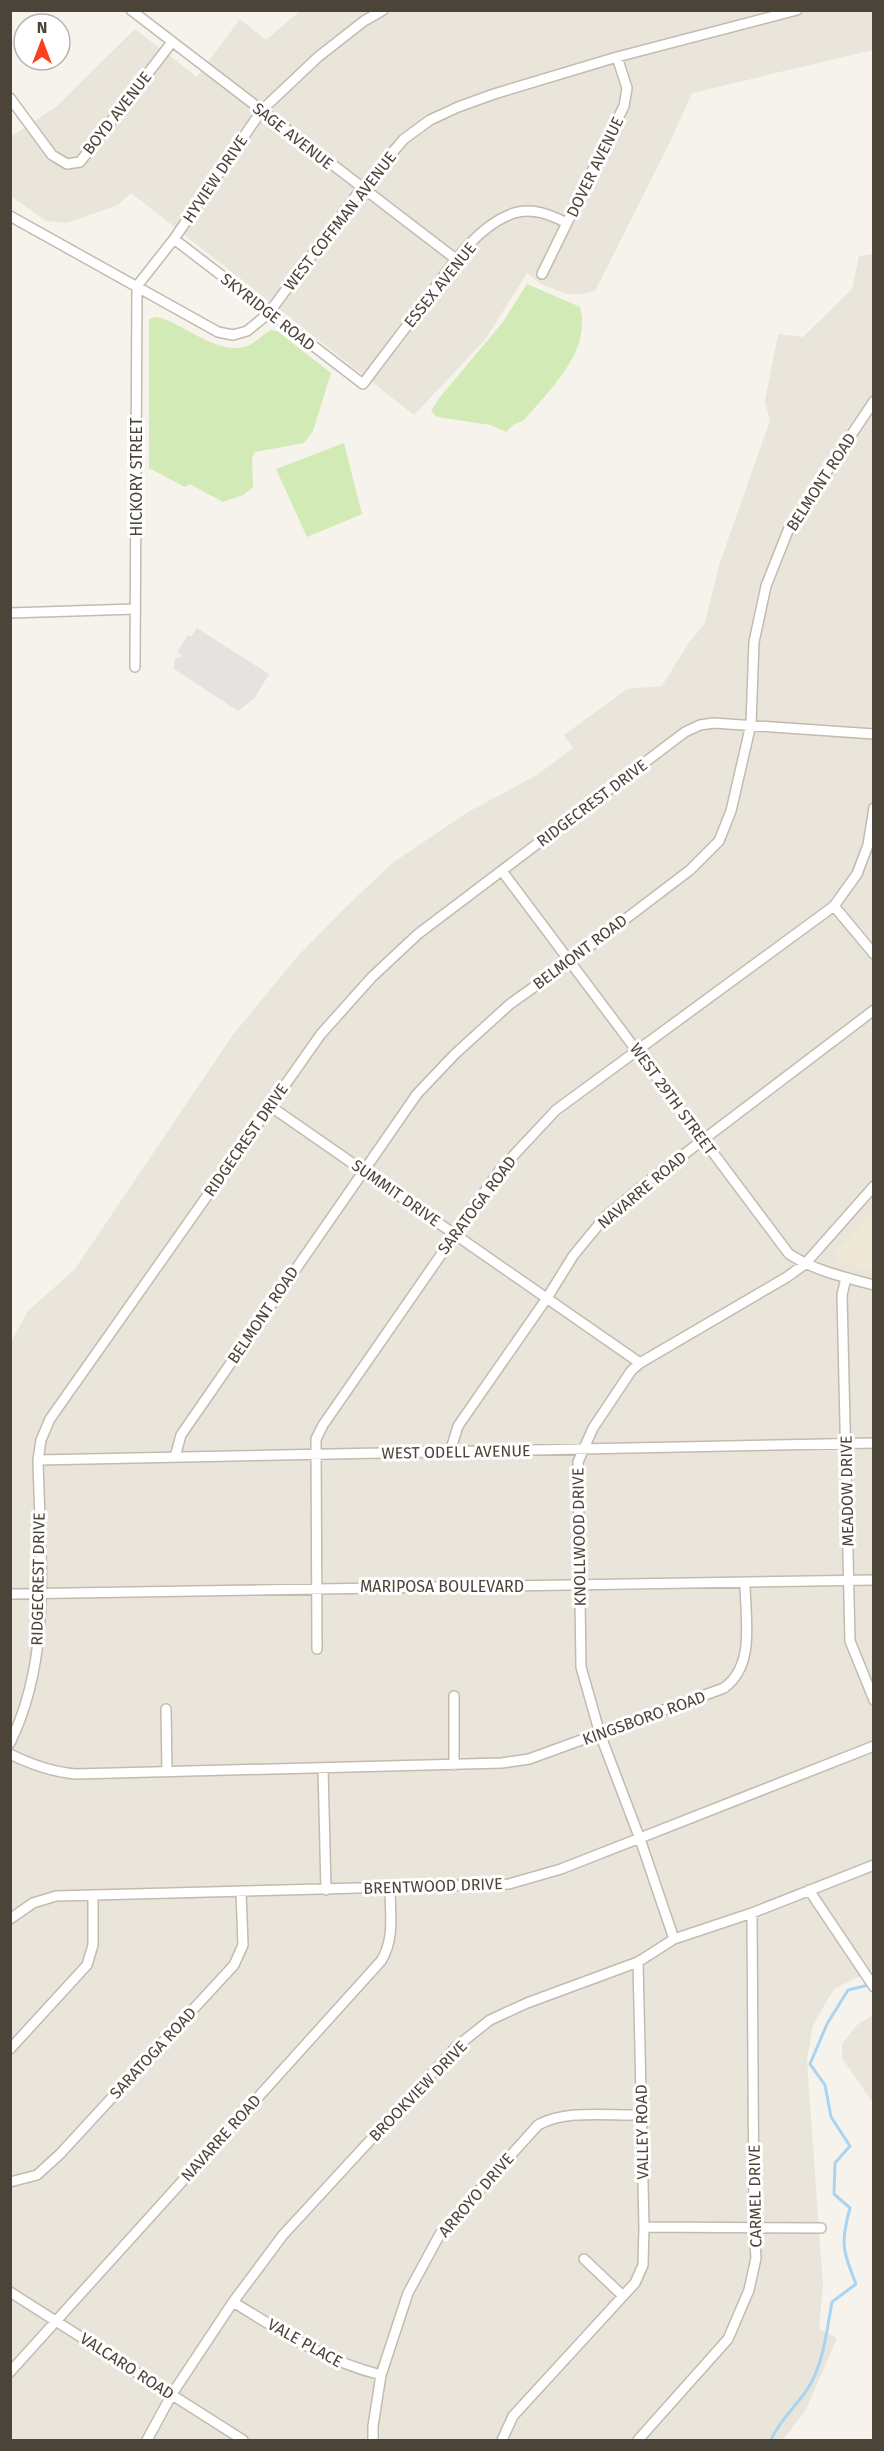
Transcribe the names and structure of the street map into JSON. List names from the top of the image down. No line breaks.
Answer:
{"streets":{"street":["BOYD AVENUE","SAGE AVENUE","DOVER AVENUE","HYVIEW DRIVE","WEST COFFMAN AVENUE","ESSEX AVENUE","SKYRIDGE ROAD","HICKORY STREET","BELMONT ROAD","RIDGECREST DRIVE","WEST 29TH STREET","NAVARRE ROAD","SUMMIT DRIVE","SARATOGA ROAD","WEST ODELL AVENUE","MEADOW DRIVE","KNOLLWOOD DRIVE","MARIPOSA BOULEVARD","KINGSBORO ROAD","BRENTWOOD DRIVE","BROOKVIEW DRIVE","VALLEY ROAD","ARROYO DRIVE","CARMEL DRIVE","VALE PLACE","VALCARO ROAD"]},"crossings":[["BOYD AVENUE","SAGE AVENUE"],["SAGE AVENUE","HYVIEW DRIVE"],["SAGE AVENUE","WEST COFFMAN AVENUE"],["SAGE AVENUE","ESSEX AVENUE"],["DOVER AVENUE","WEST COFFMAN AVENUE"],["DOVER AVENUE","ESSEX AVENUE"],["HYVIEW DRIVE","WEST COFFMAN AVENUE"],["HYVIEW DRIVE","SKYRIDGE ROAD"],["HYVIEW DRIVE","HICKORY STREET"],["WEST COFFMAN AVENUE","SKYRIDGE ROAD"],["WEST COFFMAN AVENUE","HICKORY STREET"],["ESSEX AVENUE","SKYRIDGE ROAD"],["BELMONT ROAD","RIDGECREST DRIVE"],["BELMONT ROAD","WEST 29TH STREET"],["BELMONT ROAD","SUMMIT DRIVE"],["BELMONT ROAD","WEST ODELL AVENUE"],["RIDGECREST DRIVE","WEST 29TH STREET"],["RIDGECREST DRIVE","SUMMIT DRIVE"],["RIDGECREST DRIVE","WEST ODELL AVENUE"],["RIDGECREST DRIVE","MARIPOSA BOULEVARD"],["WEST 29TH STREET","NAVARRE ROAD"],["WEST 29TH STREET","SARATOGA ROAD"],["WEST 29TH STREET","MEADOW DRIVE"],["WEST 29TH STREET","KNOLLWOOD DRIVE"],["NAVARRE ROAD","SUMMIT DRIVE"],["NAVARRE ROAD","WEST ODELL AVENUE"],["NAVARRE ROAD","BRENTWOOD DRIVE"],["NAVARRE ROAD","VALCARO ROAD"],["SUMMIT DRIVE","SARATOGA ROAD"],["SUMMIT DRIVE","KNOLLWOOD DRIVE"],["SARATOGA ROAD","WEST ODELL AVENUE"],["SARATOGA ROAD","MARIPOSA BOULEVARD"],["SARATOGA ROAD","BRENTWOOD DRIVE"],["WEST ODELL AVENUE","MEADOW DRIVE"],["WEST ODELL AVENUE","KNOLLWOOD DRIVE"],["MEADOW DRIVE","MARIPOSA BOULEVARD"],["KNOLLWOOD DRIVE","MARIPOSA BOULEVARD"],["KNOLLWOOD DRIVE","KINGSBORO ROAD"],["KNOLLWOOD DRIVE","BRENTWOOD DRIVE"],["KNOLLWOOD DRIVE","BROOKVIEW DRIVE"],["MARIPOSA BOULEVARD","KINGSBORO ROAD"],["BROOKVIEW DRIVE","VALLEY ROAD"],["BROOKVIEW DRIVE","CARMEL DRIVE"],["BROOKVIEW DRIVE","VALE PLACE"],["BROOKVIEW DRIVE","VALCARO ROAD"],["VALLEY ROAD","ARROYO DRIVE"],["ARROYO DRIVE","VALE PLACE"]],"north":"top"}
